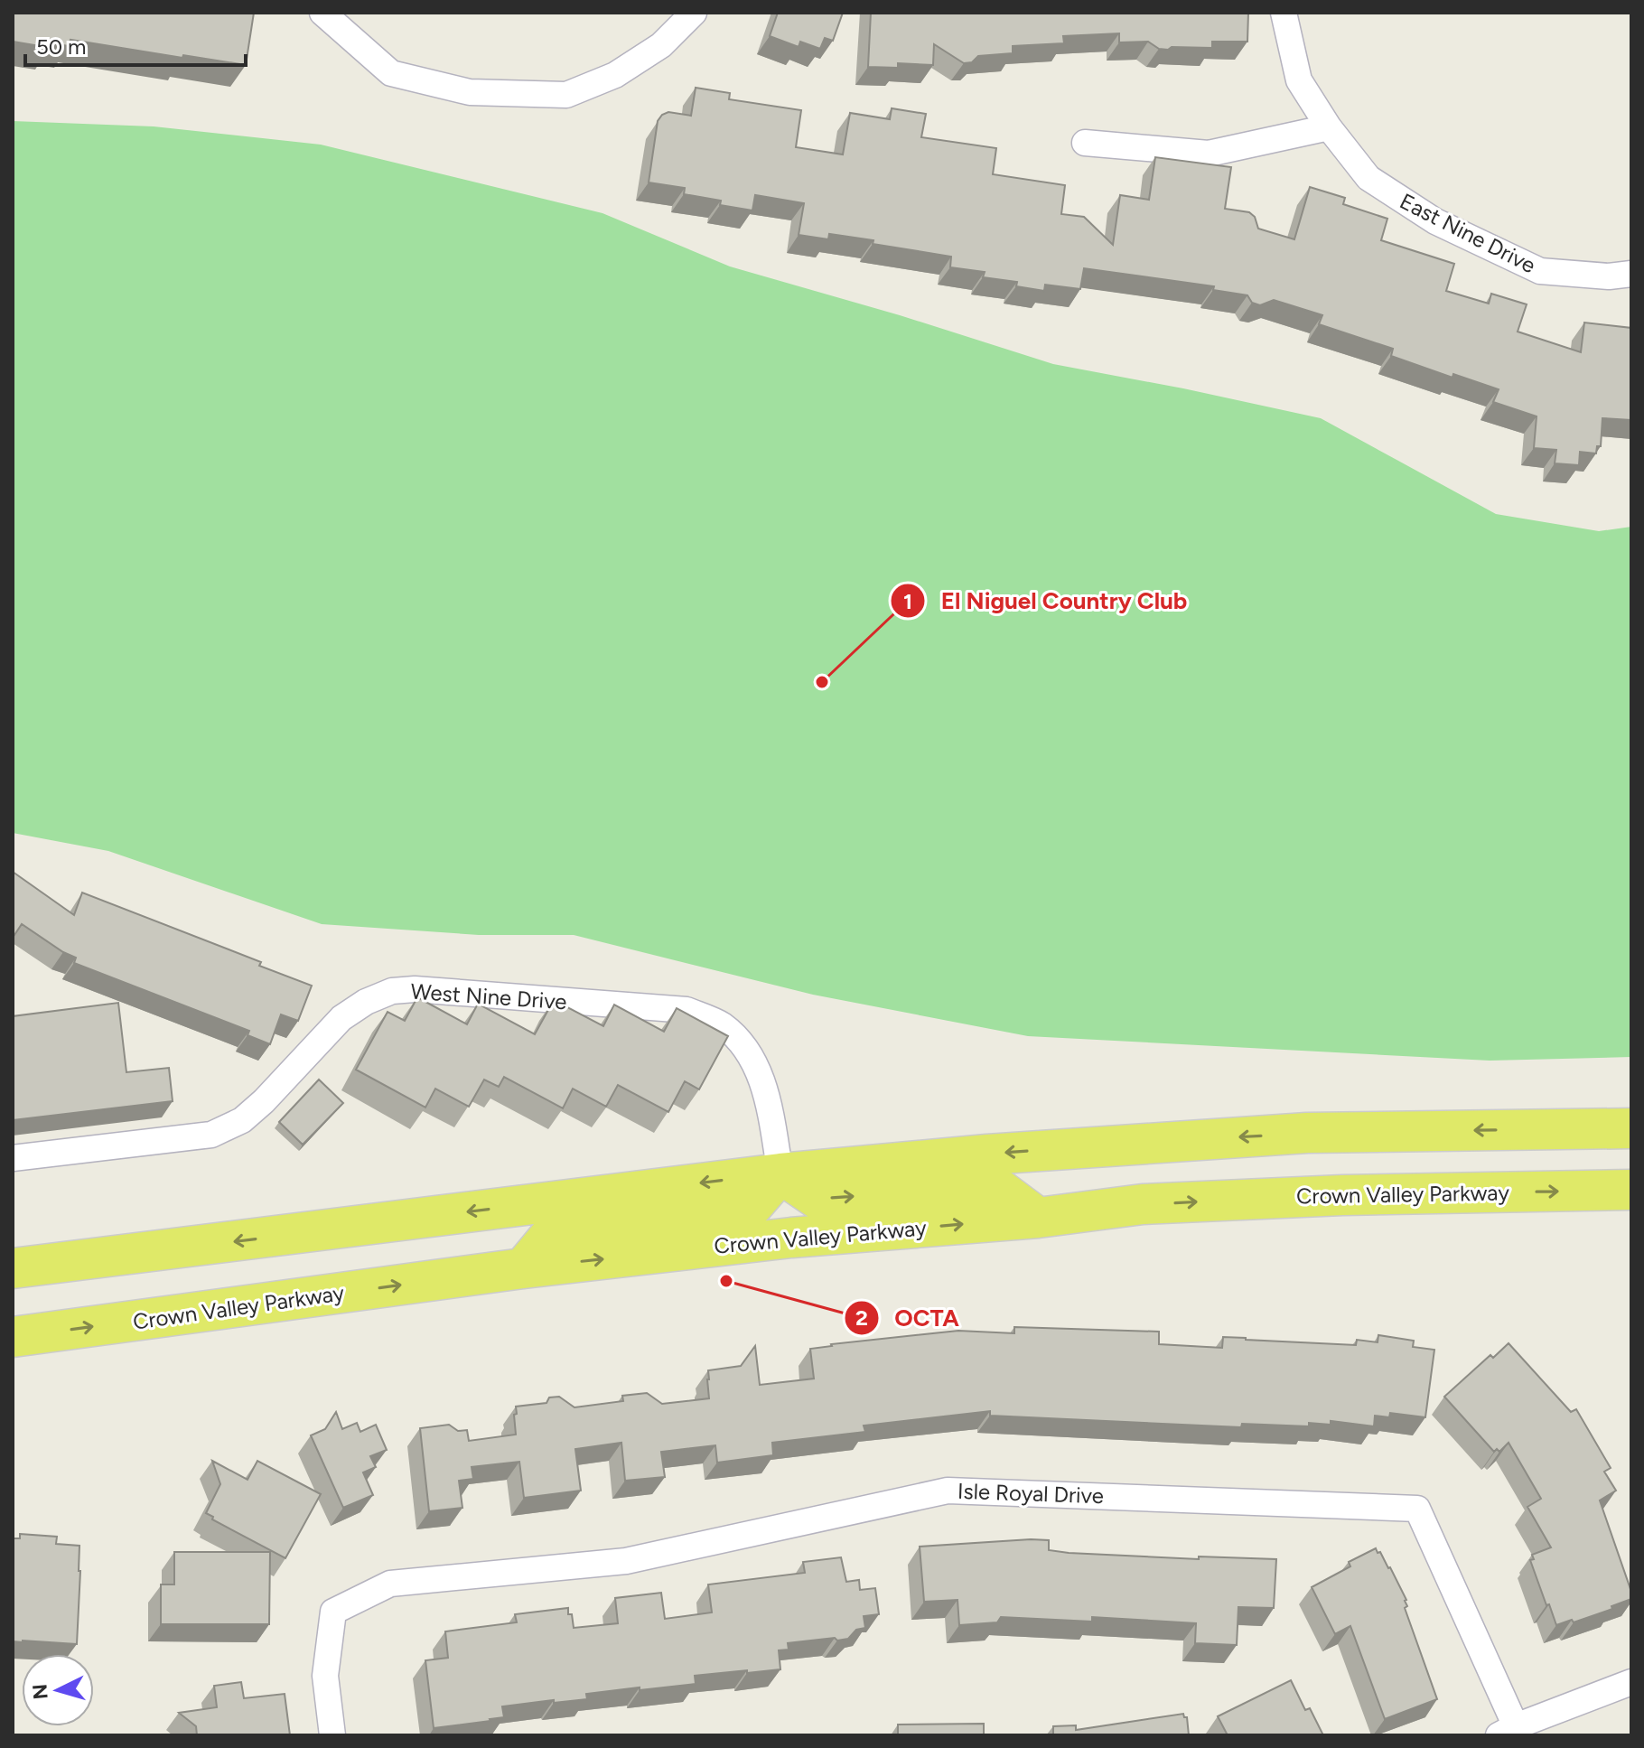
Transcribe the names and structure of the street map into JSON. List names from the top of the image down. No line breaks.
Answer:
{"streets":{"main road":["Crown Valley Parkway"],"street":["East Nine Drive","West Nine Drive","Isle Royal Drive"]},"places":["El Niguel Country Club","OCTA"],"scale_bar":"50 m","north":"left"}
